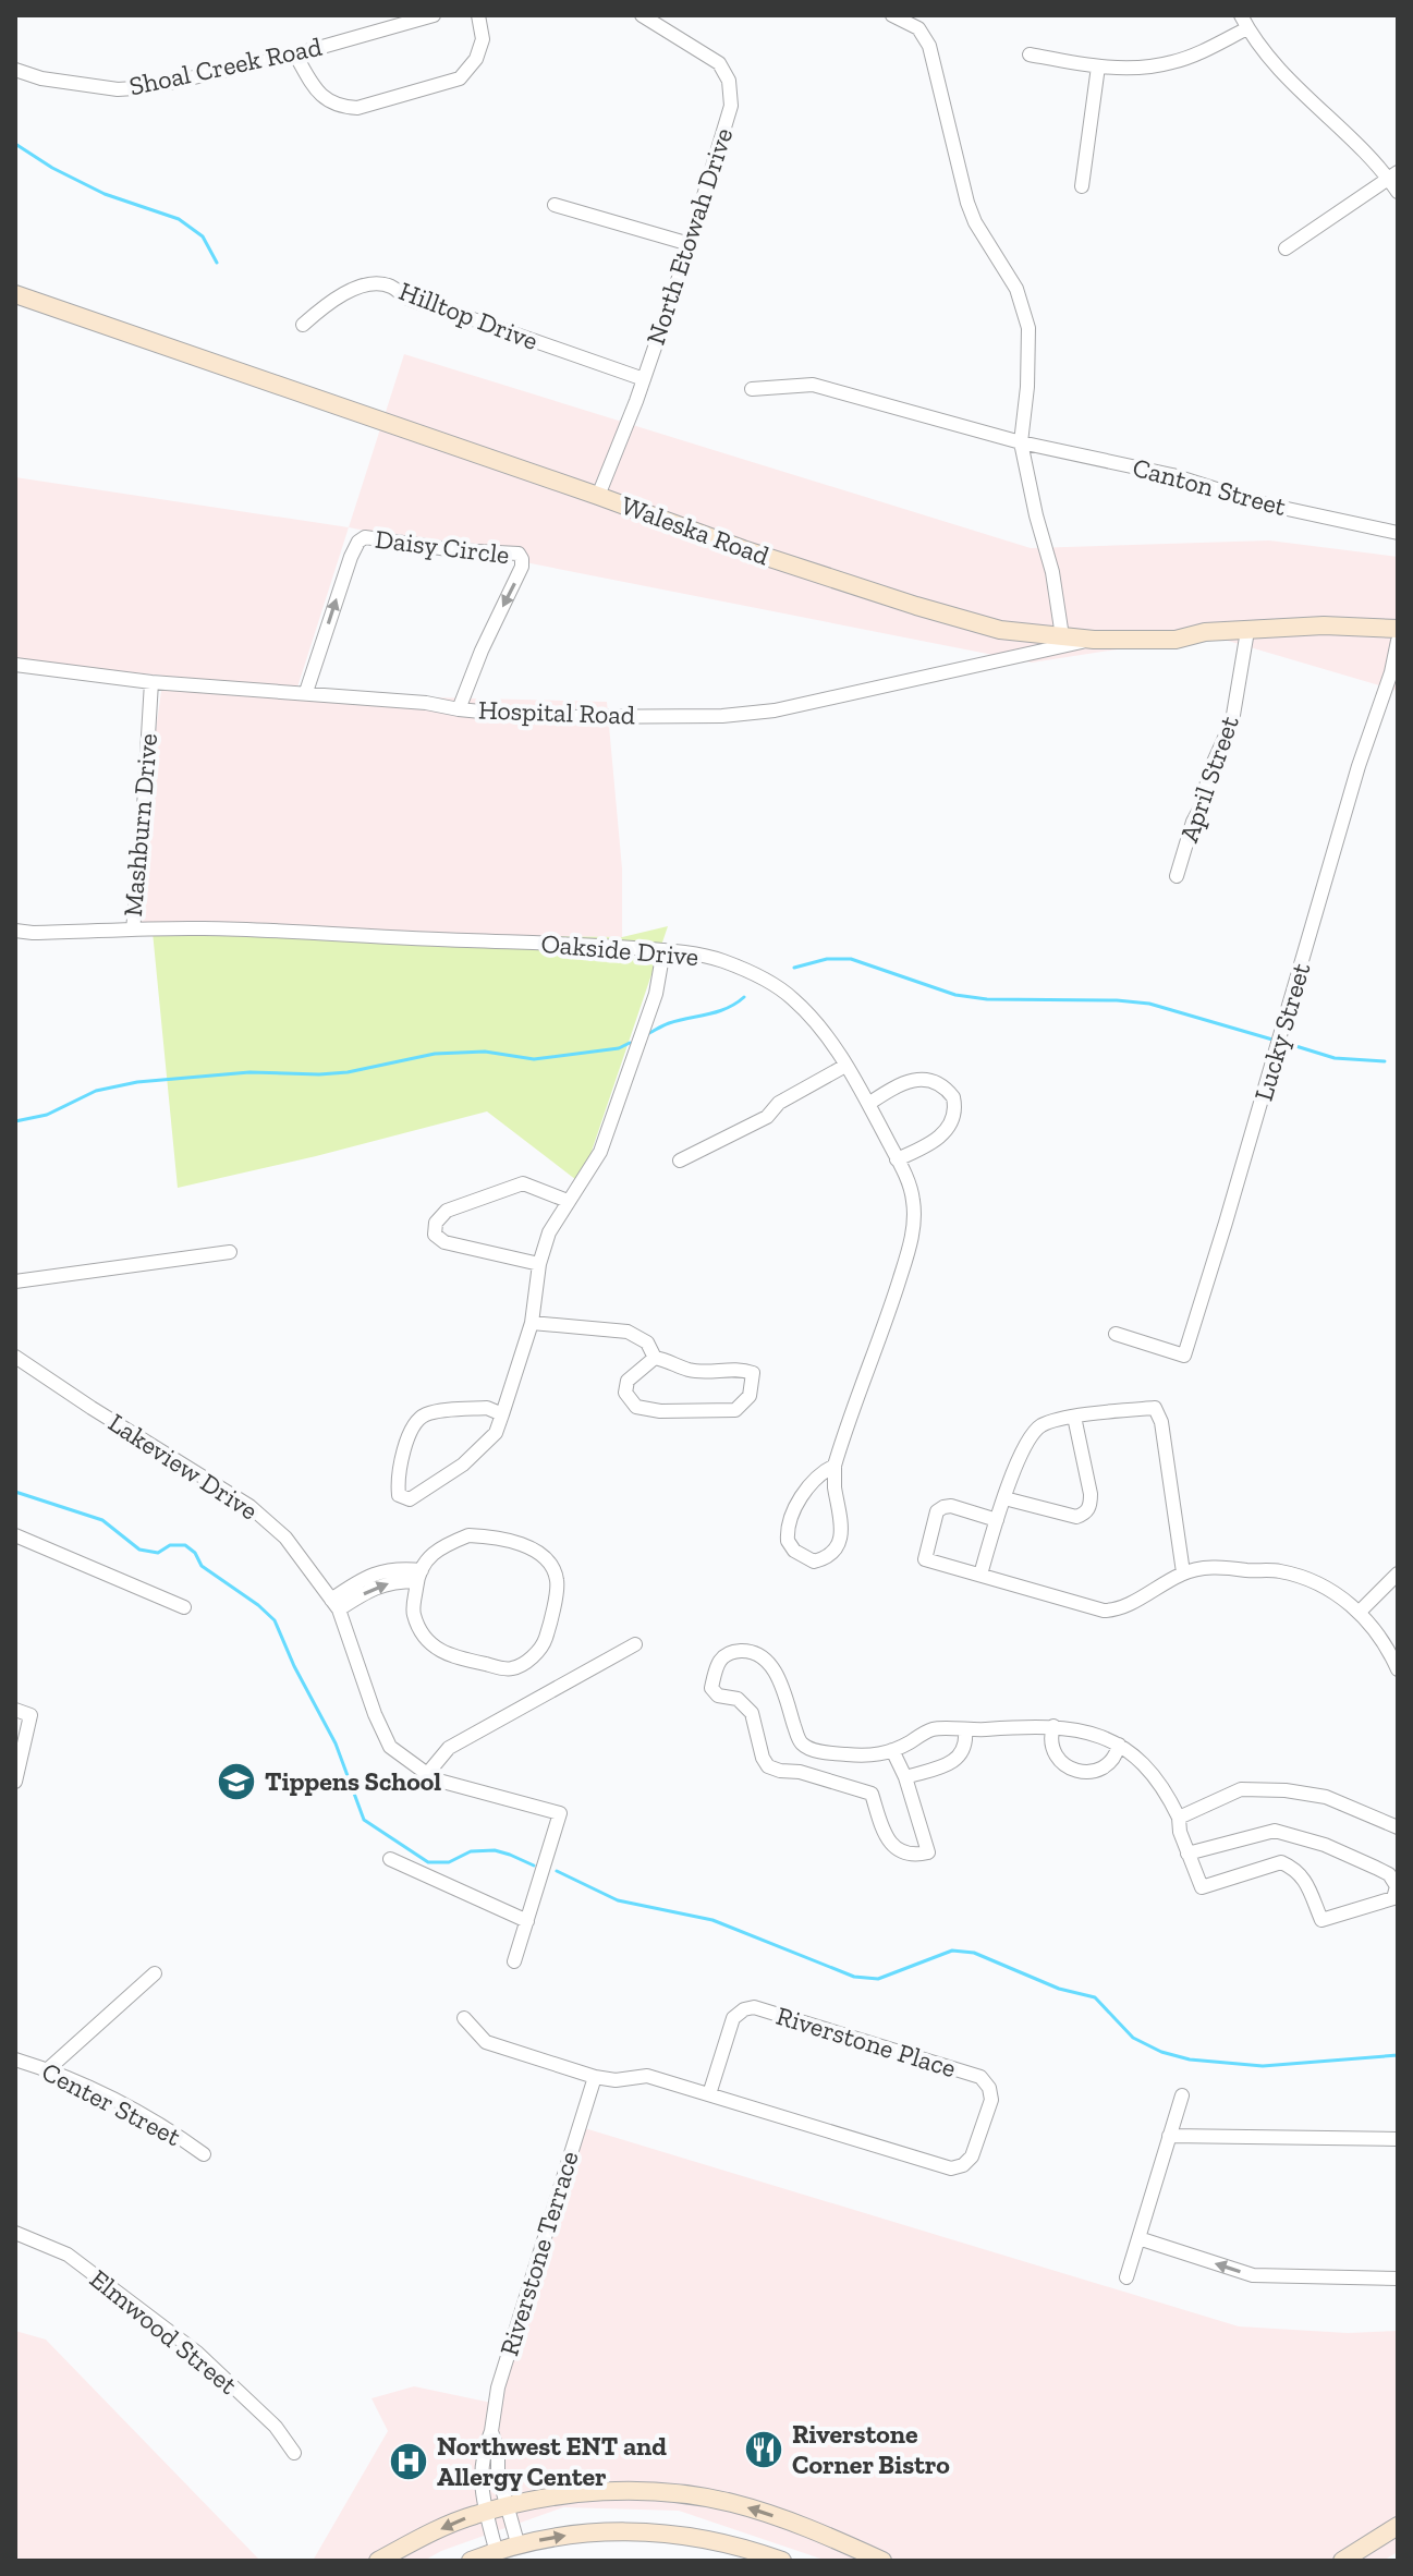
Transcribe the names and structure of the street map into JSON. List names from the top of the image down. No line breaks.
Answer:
{"streets":{"main road":["Waleska Road"],"street":["Shoal Creek Road","North Etowah Drive","Hilltop Drive","Canton Street","Daisy Circle","Hospital Road","April Street","Mashburn Drive","Oakside Drive","Lucky Street","Lakeview Drive","Riverstone Place","Center Street","Riverstone Terrace","Elmwood Street"]},"crossings":[["North Etowah Drive","Hilltop Drive"],["North Etowah Drive","Waleska Road"],["Waleska Road","Hospital Road"],["Waleska Road","April Street"],["Daisy Circle","Hospital Road"],["Hospital Road","Mashburn Drive"],["Mashburn Drive","Oakside Drive"],["Riverstone Place","Riverstone Terrace"]],"places":{"school or university":["Tippens School"],"restaurant":["Riverstone Corner Bistro"],"hospital":["Northwest ENT and Allergy Center"]}}
